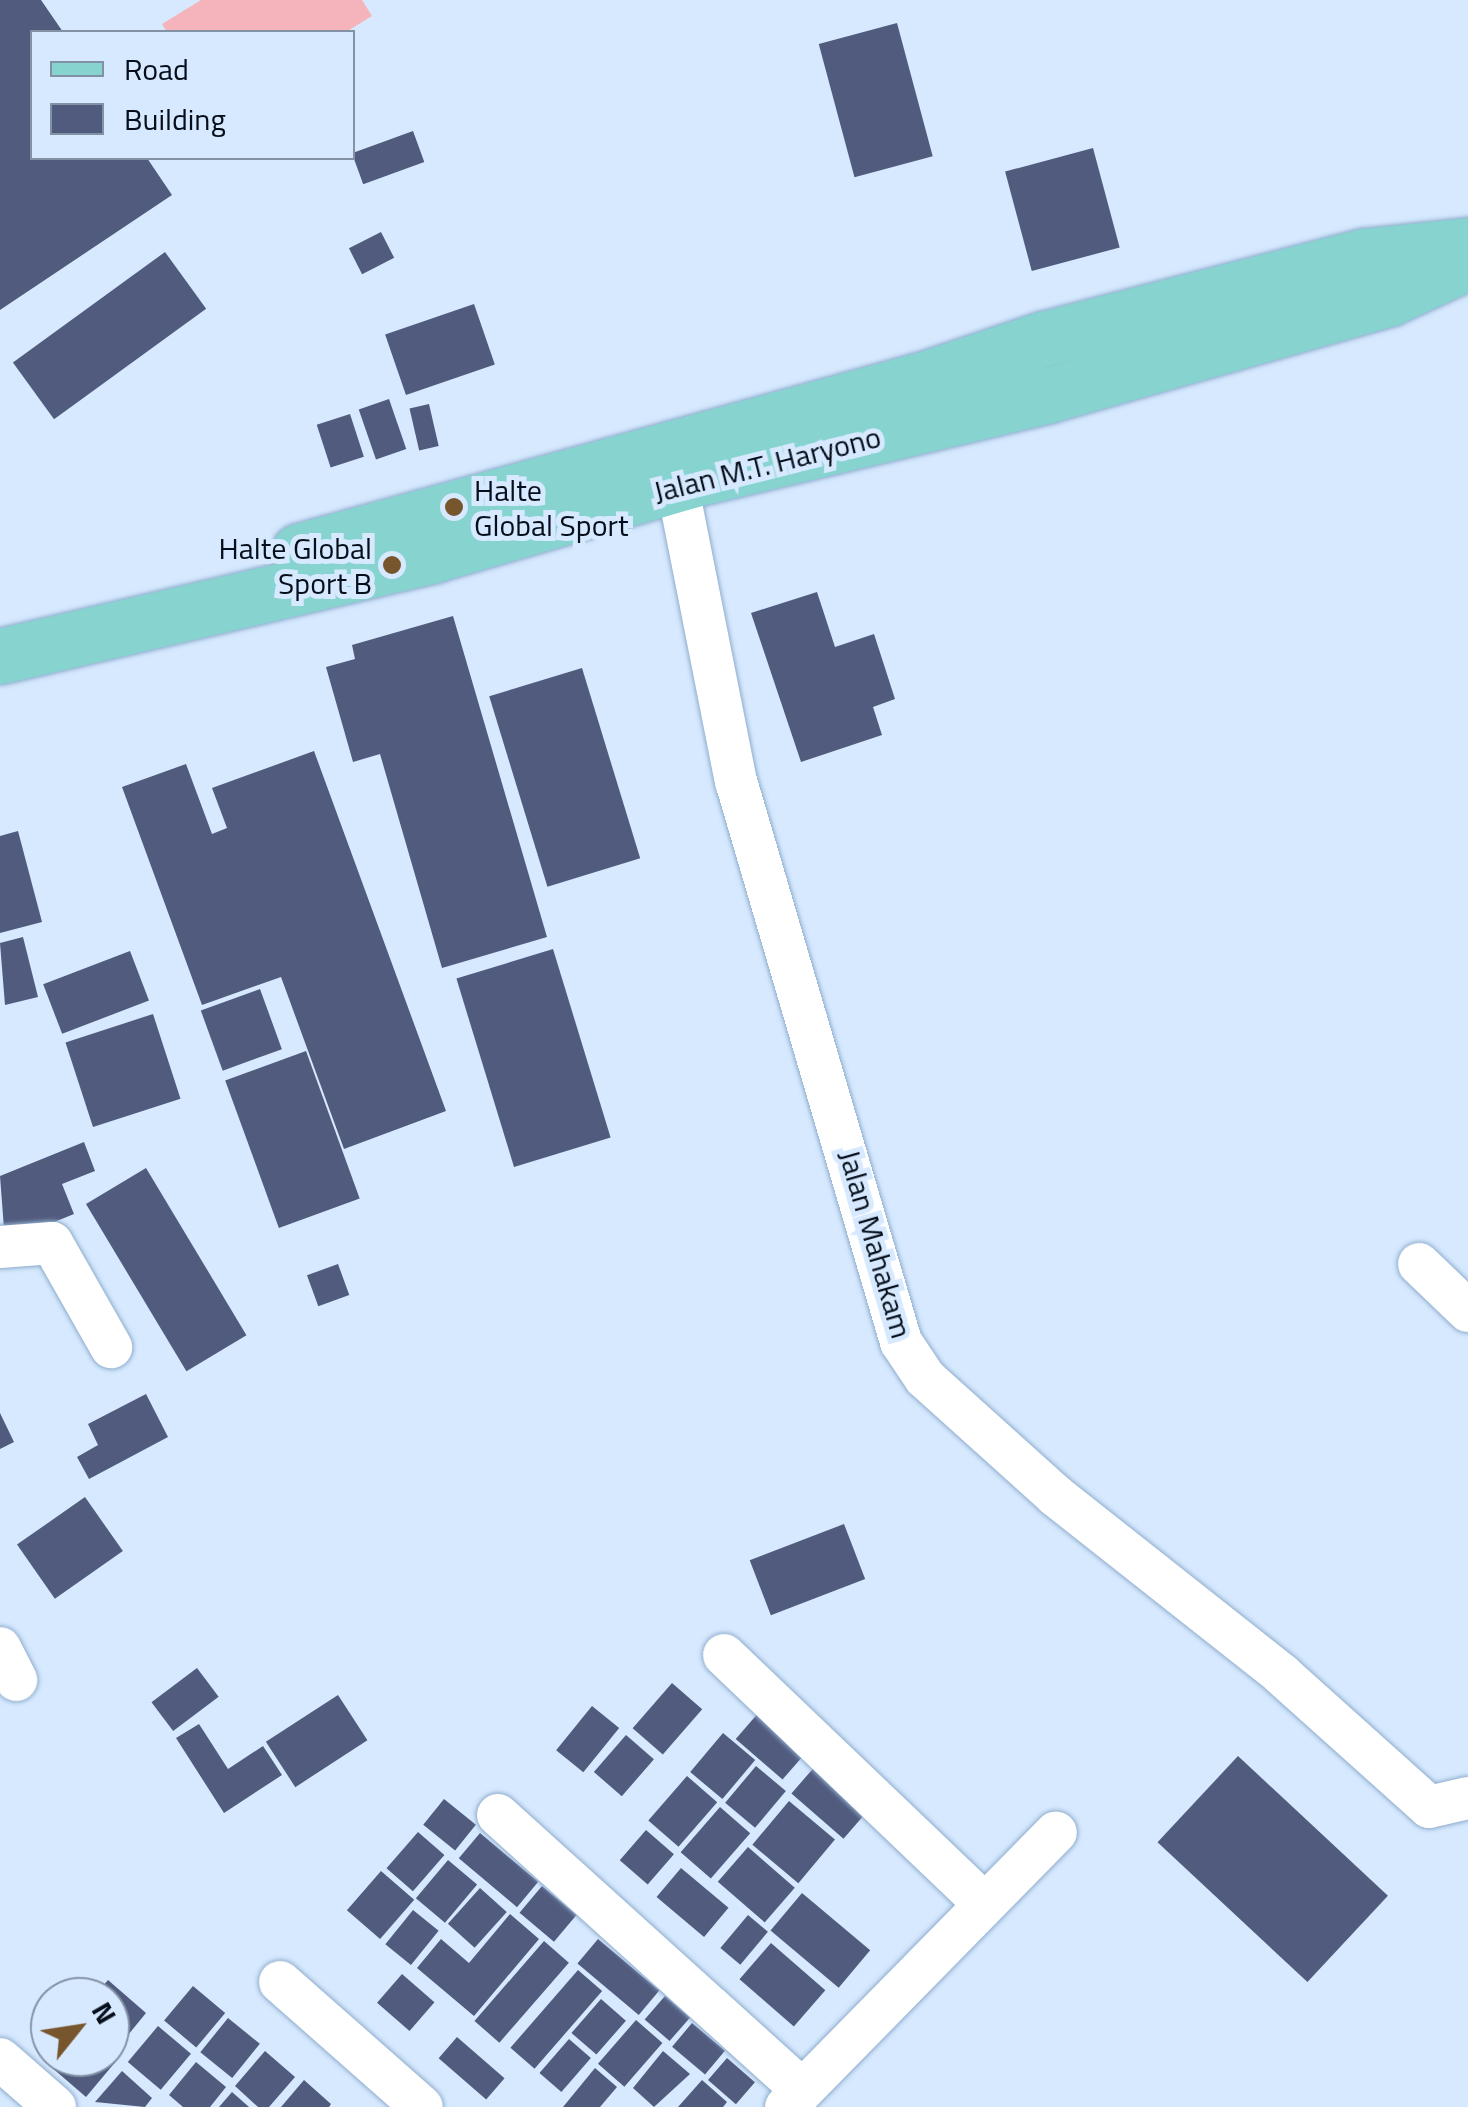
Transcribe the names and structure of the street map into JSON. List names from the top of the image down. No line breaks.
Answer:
{"streets":{"main road":["Jalan M.T. Haryono"],"street":["Jalan Mahakam"]},"crossings":[["Jalan M.T. Haryono","Jalan Mahakam"]],"places":["Halte Global Sport","Halte Global Sport B"],"legend":["Road","Building"],"north":"top right"}
